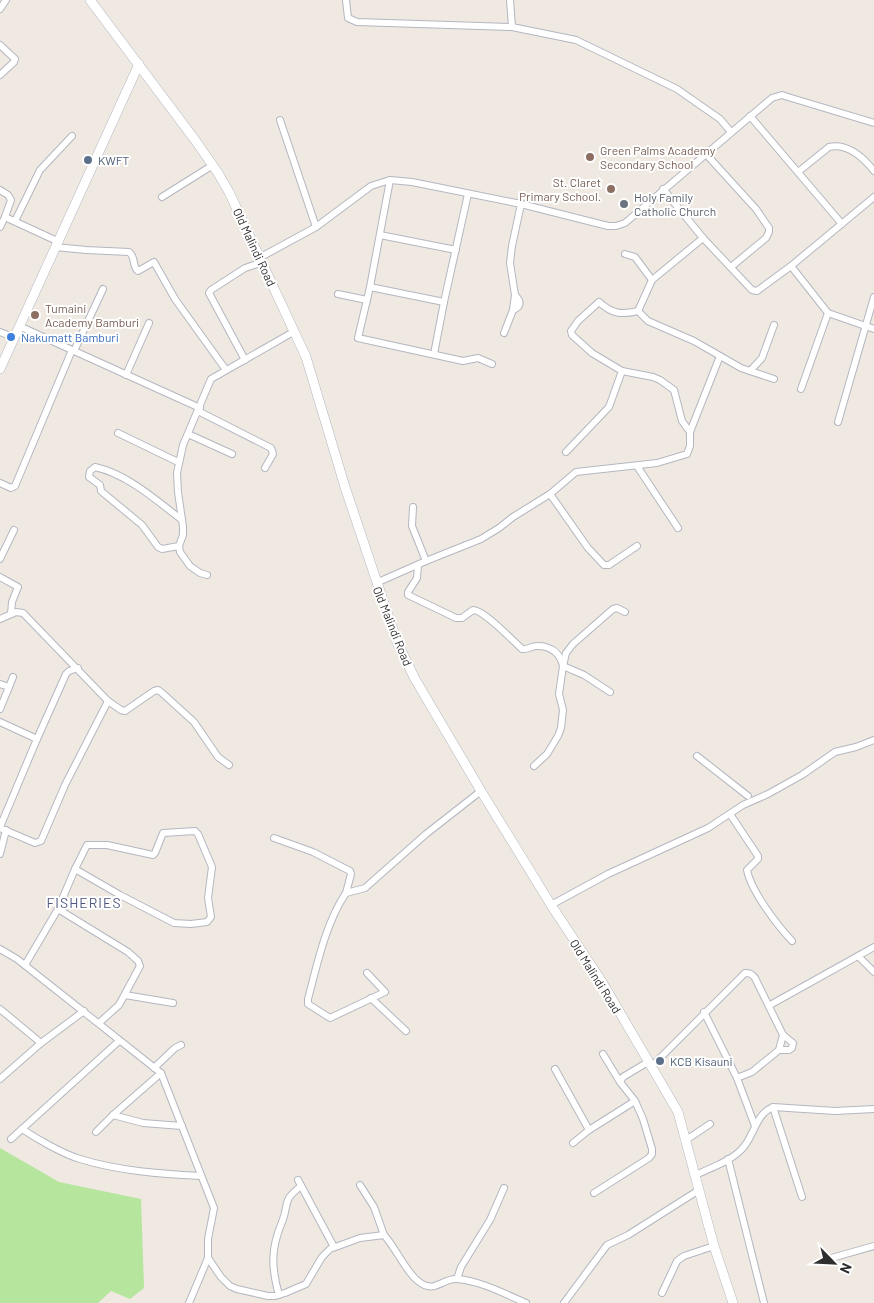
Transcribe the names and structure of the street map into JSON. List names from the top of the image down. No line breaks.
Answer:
{"streets":{"main road":["Old Malindi Road"]},"districts":["FISHERIES"],"places":["Green Palms Academy Secondary School","KWFT","St. Claret Primary School.","Holy Family Catholic Church","Tumaini Academy Bamburi","Nakumatt Bamburi","KCB Kisauni"],"north":"bottom right"}
